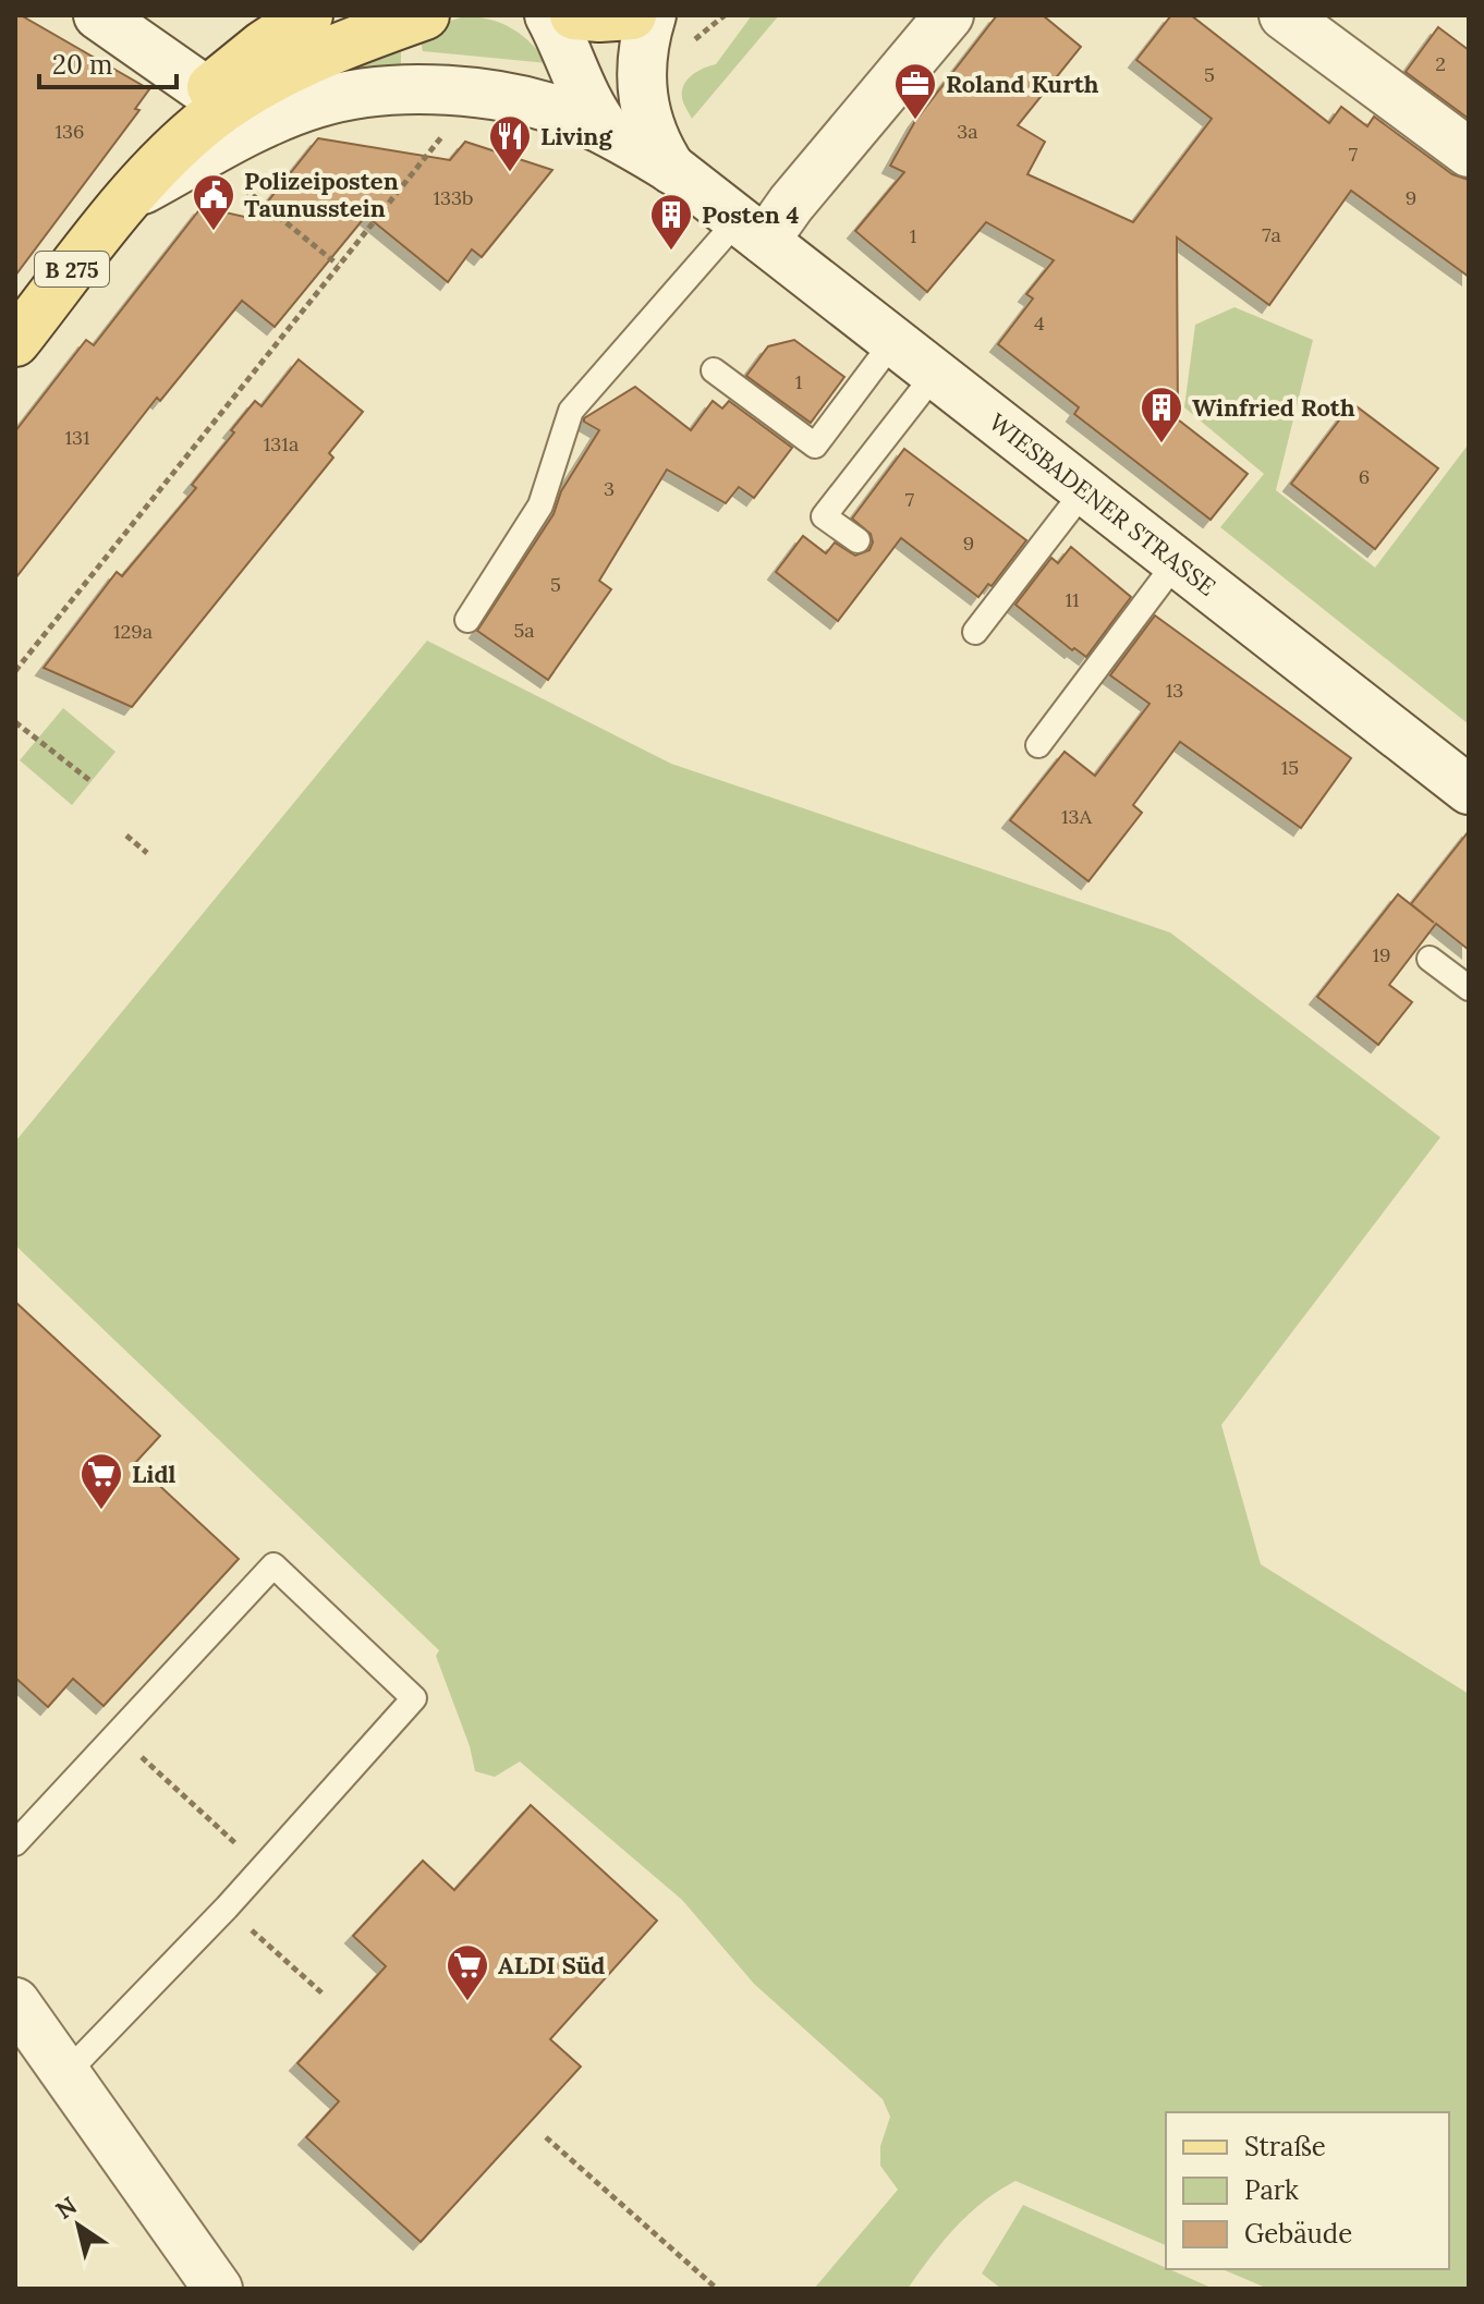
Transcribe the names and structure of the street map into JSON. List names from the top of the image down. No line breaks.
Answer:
{"streets":{"main road":["B 275","WIESBADENER STRASSE"]},"crossings":[["B 275","WIESBADENER STRASSE"]],"places":{"office":["Roland Kurth"],"restaurant":["Living"],"public building":["Polizeiposten Taunusstein"],"building":["Posten 4","Winfried Roth"],"supermarket":["Lidl","ALDI Süd"]},"house_numbers":["2","5","136","3a","7","133b","9","7a","1","4","1","131","131a","6","3","7","9","5","11","5a","129a","13","15","13A","19"],"legend":["Straße","Park","Gebäude"],"scale_bar":"20 m","north":"top left"}
